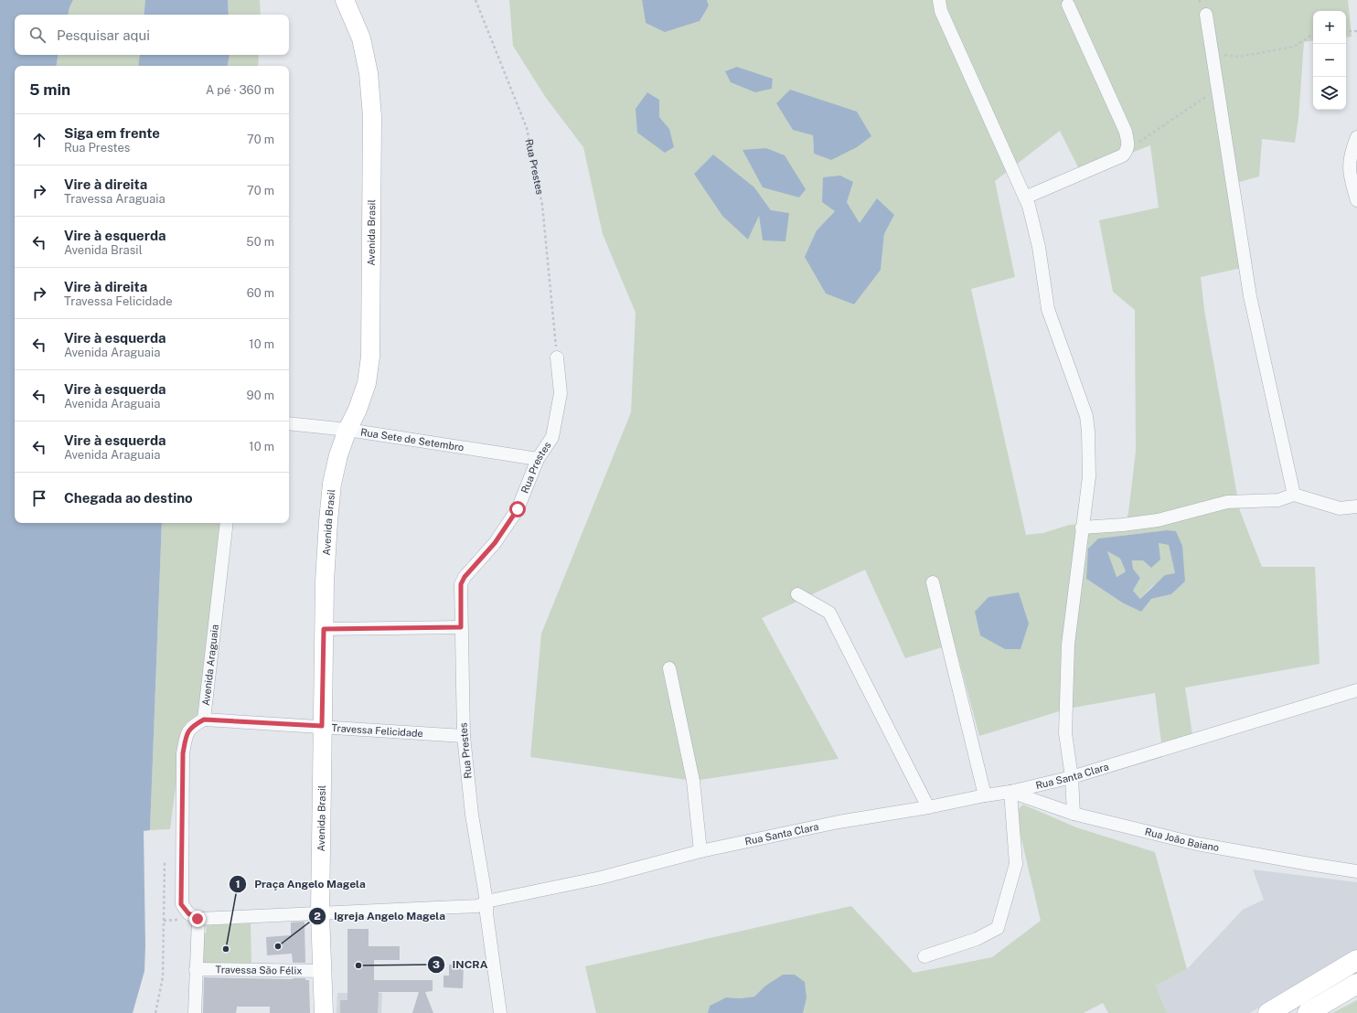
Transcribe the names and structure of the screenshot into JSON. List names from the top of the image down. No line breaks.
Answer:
{"streets":{"street":["Rua Prestes","Avenida Brasil","Rua Sete de Setembro","Avenida Araguaia","Travessa Felicidade","Rua Santa Clara","Rua João Baiano","Travessa São Félix"]},"crossings":[["Rua Prestes","Rua Sete de Setembro"],["Rua Prestes","Travessa Felicidade"],["Rua Prestes","Rua Santa Clara"],["Avenida Brasil","Rua Sete de Setembro"],["Avenida Brasil","Travessa Felicidade"],["Avenida Brasil","Rua Santa Clara"],["Avenida Brasil","Travessa São Félix"],["Avenida Araguaia","Travessa Felicidade"],["Avenida Araguaia","Rua Santa Clara"],["Rua Santa Clara","Rua João Baiano"]],"places":["Igreja Angelo Magela","Praça Angelo Magela","INCRA"],"page":{"map_buttons":["+","−"],"search":"Pesquisar aqui","heading":["5 min","A pé · 360 m"],"list":[["Siga em frente","Rua Prestes","70 m"],["Vire à direita","Travessa Araguaia","70 m"],["Vire à esquerda","Avenida Brasil","50 m"],["Vire à direita","Travessa Felicidade","60 m"],["Vire à esquerda","Avenida Araguaia","10 m"],["Vire à esquerda","Avenida Araguaia","90 m"],["Vire à esquerda","Avenida Araguaia","10 m"],"Chegada ao destino"]}}
